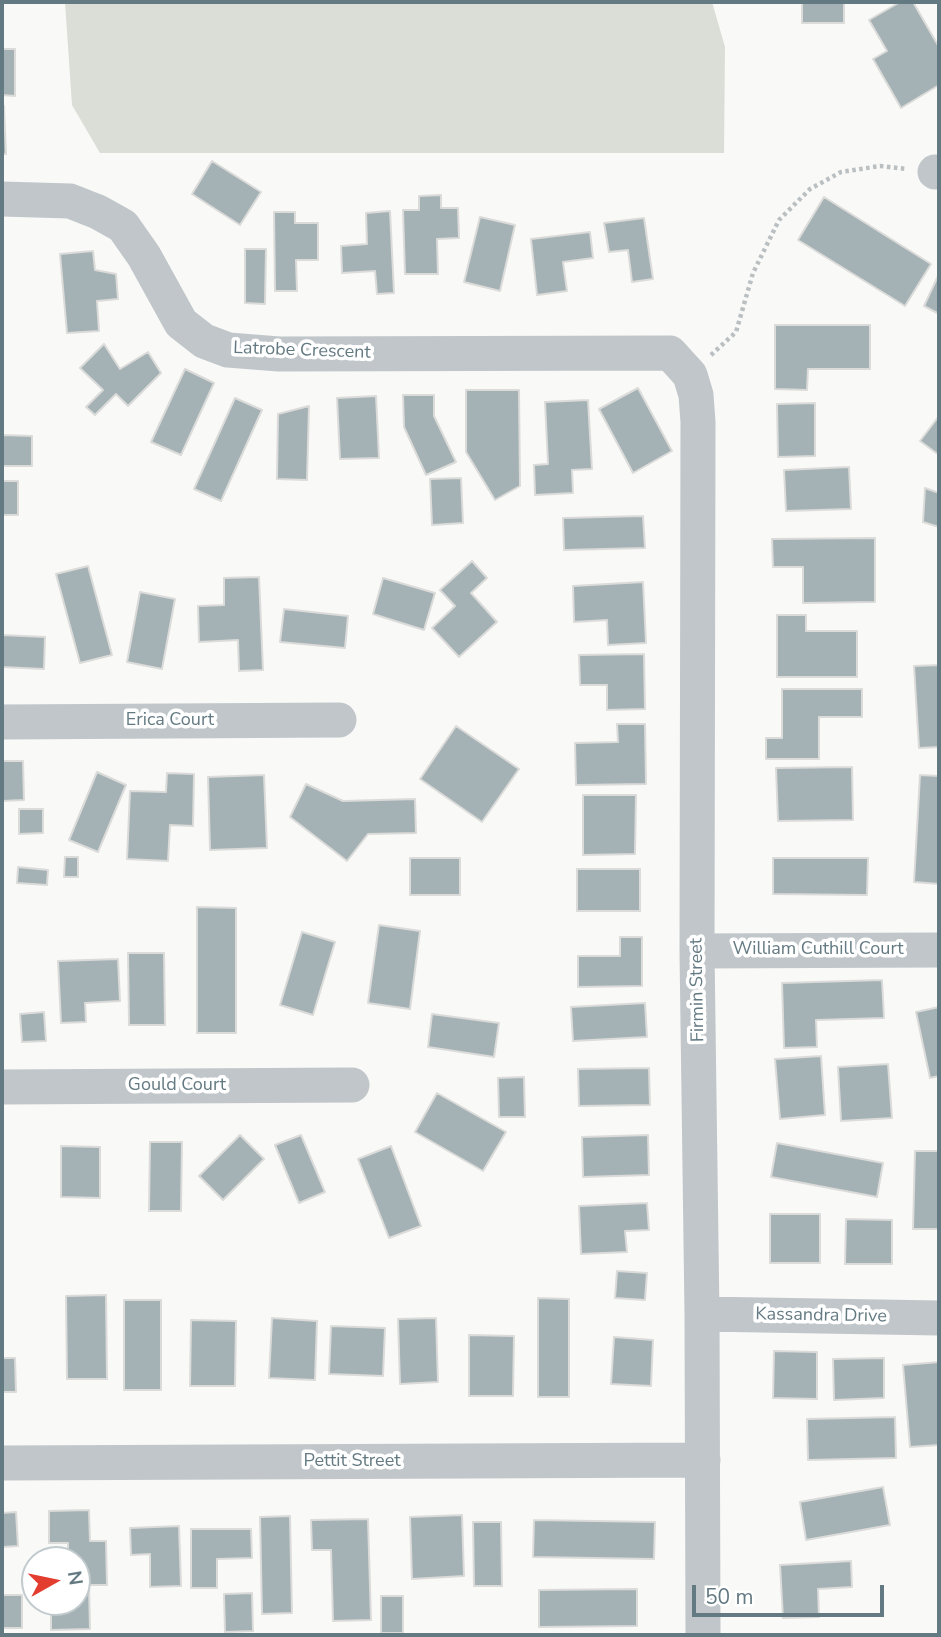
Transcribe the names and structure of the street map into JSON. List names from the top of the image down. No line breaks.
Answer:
{"streets":{"street":["Latrobe Crescent","Erica Court","William Cuthill Court","Firmin Street","Gould Court","Kassandra Drive","Pettit Street"]},"crossings":[["Latrobe Crescent","Firmin Street"],["William Cuthill Court","Firmin Street"],["Firmin Street","Kassandra Drive"],["Firmin Street","Pettit Street"]],"scale_bar":"50 m","north":"right"}
